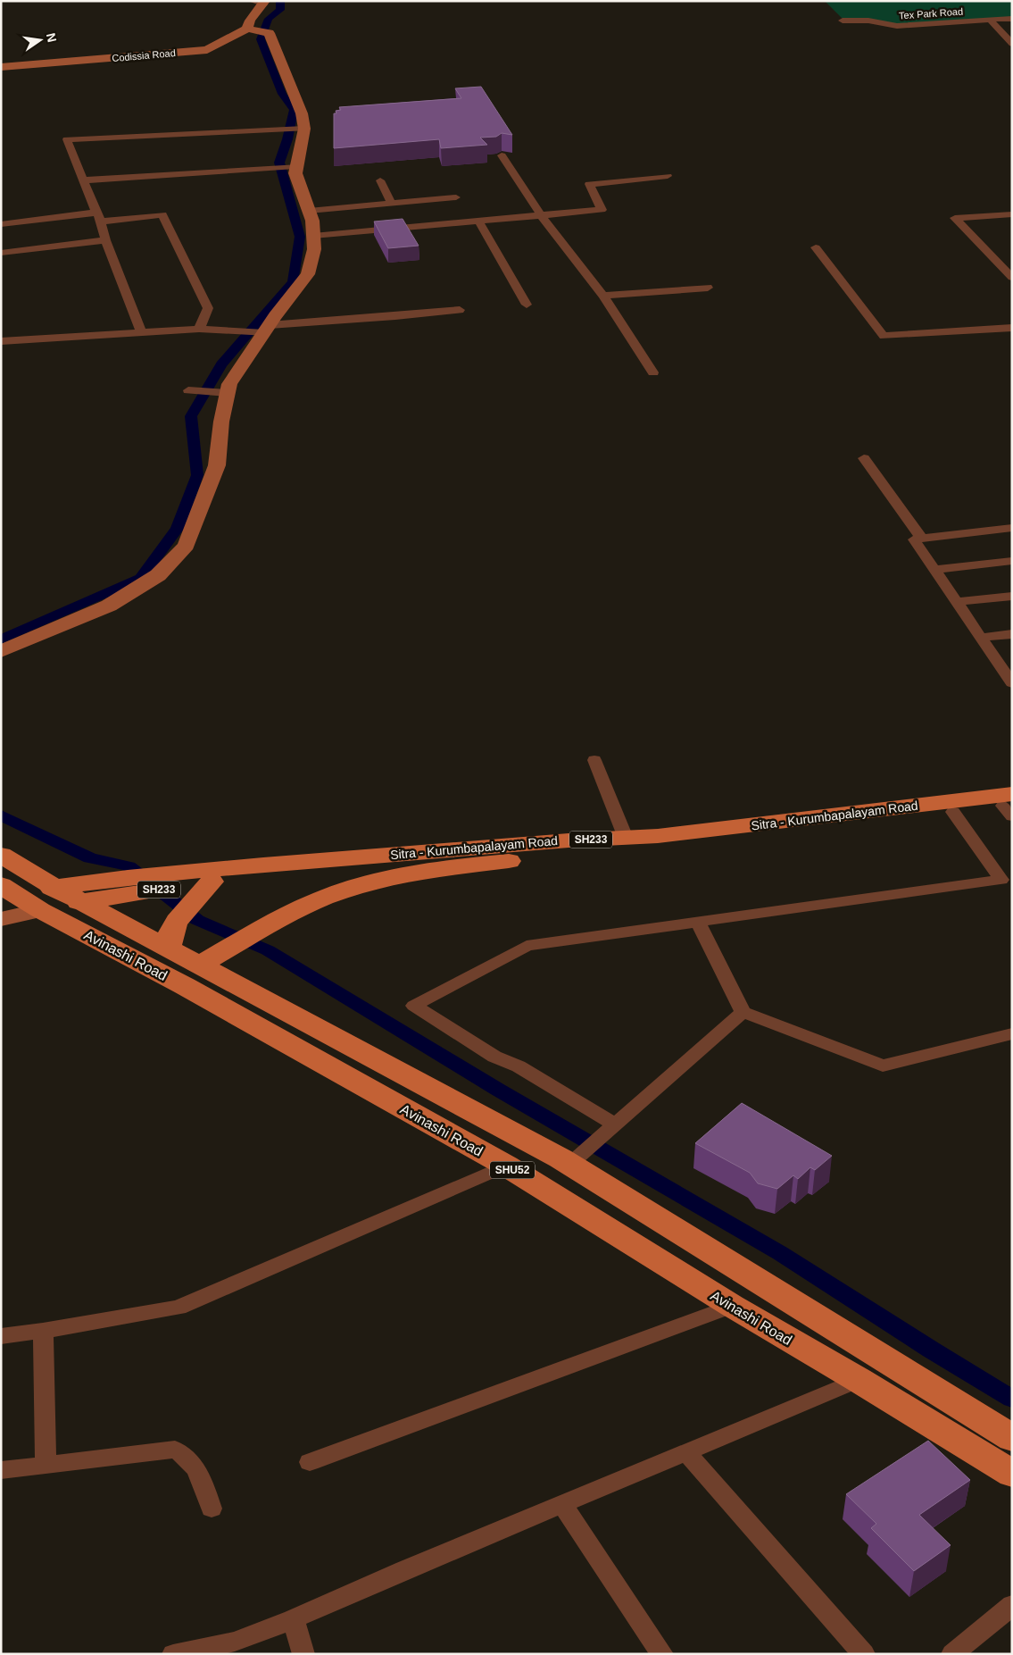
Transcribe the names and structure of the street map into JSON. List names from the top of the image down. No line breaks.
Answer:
{"streets":{"main road":["Sitra - Kurumbapalayam Road","SH233","Avinashi Road","SHU52"],"street":["Tex Park Road","Codissia Road"]},"crossings":[["Sitra - Kurumbapalayam Road","Avinashi Road"]],"north":"right"}
